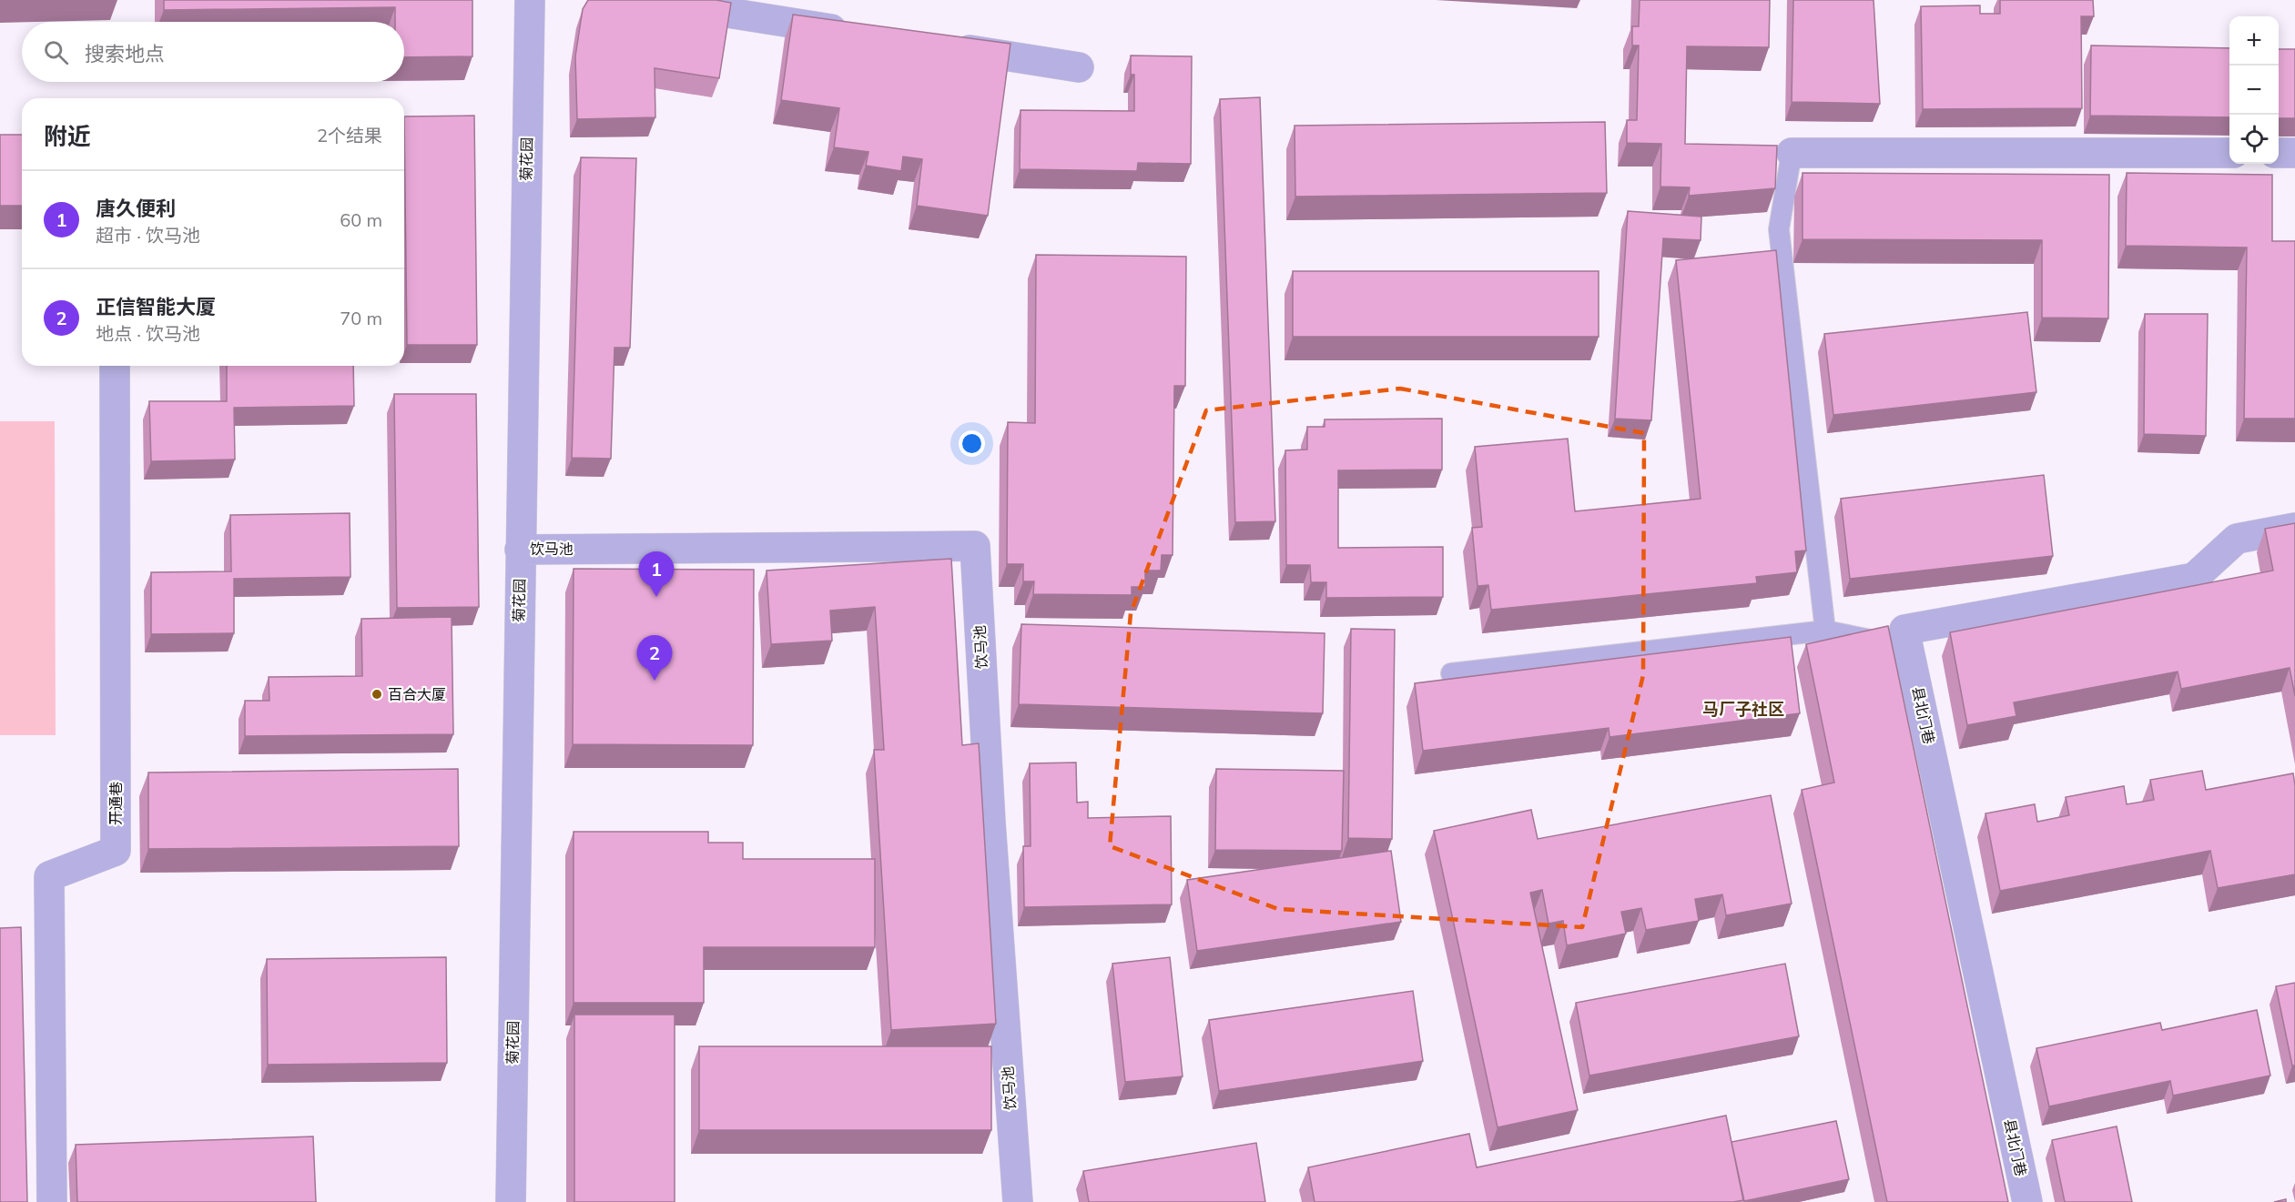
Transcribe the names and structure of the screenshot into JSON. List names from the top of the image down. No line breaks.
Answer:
{"streets":{"street":["菊花园","饮马池","县北门巷","开通巷"]},"crossings":[["菊花园","饮马池"]],"districts":["马厂子社区"],"places":["百合大厦"],"page":{"map_buttons":["+","−"],"search":"搜索地点","heading":["附近","2个结果"],"list":[{"mark":"1","name":"唐久便利","note":"超市 · 饮马池","value":"60 m"},{"mark":"2","name":"正信智能大厦","note":"地点 · 饮马池","value":"70 m"}],"pins":["1","2"]}}
